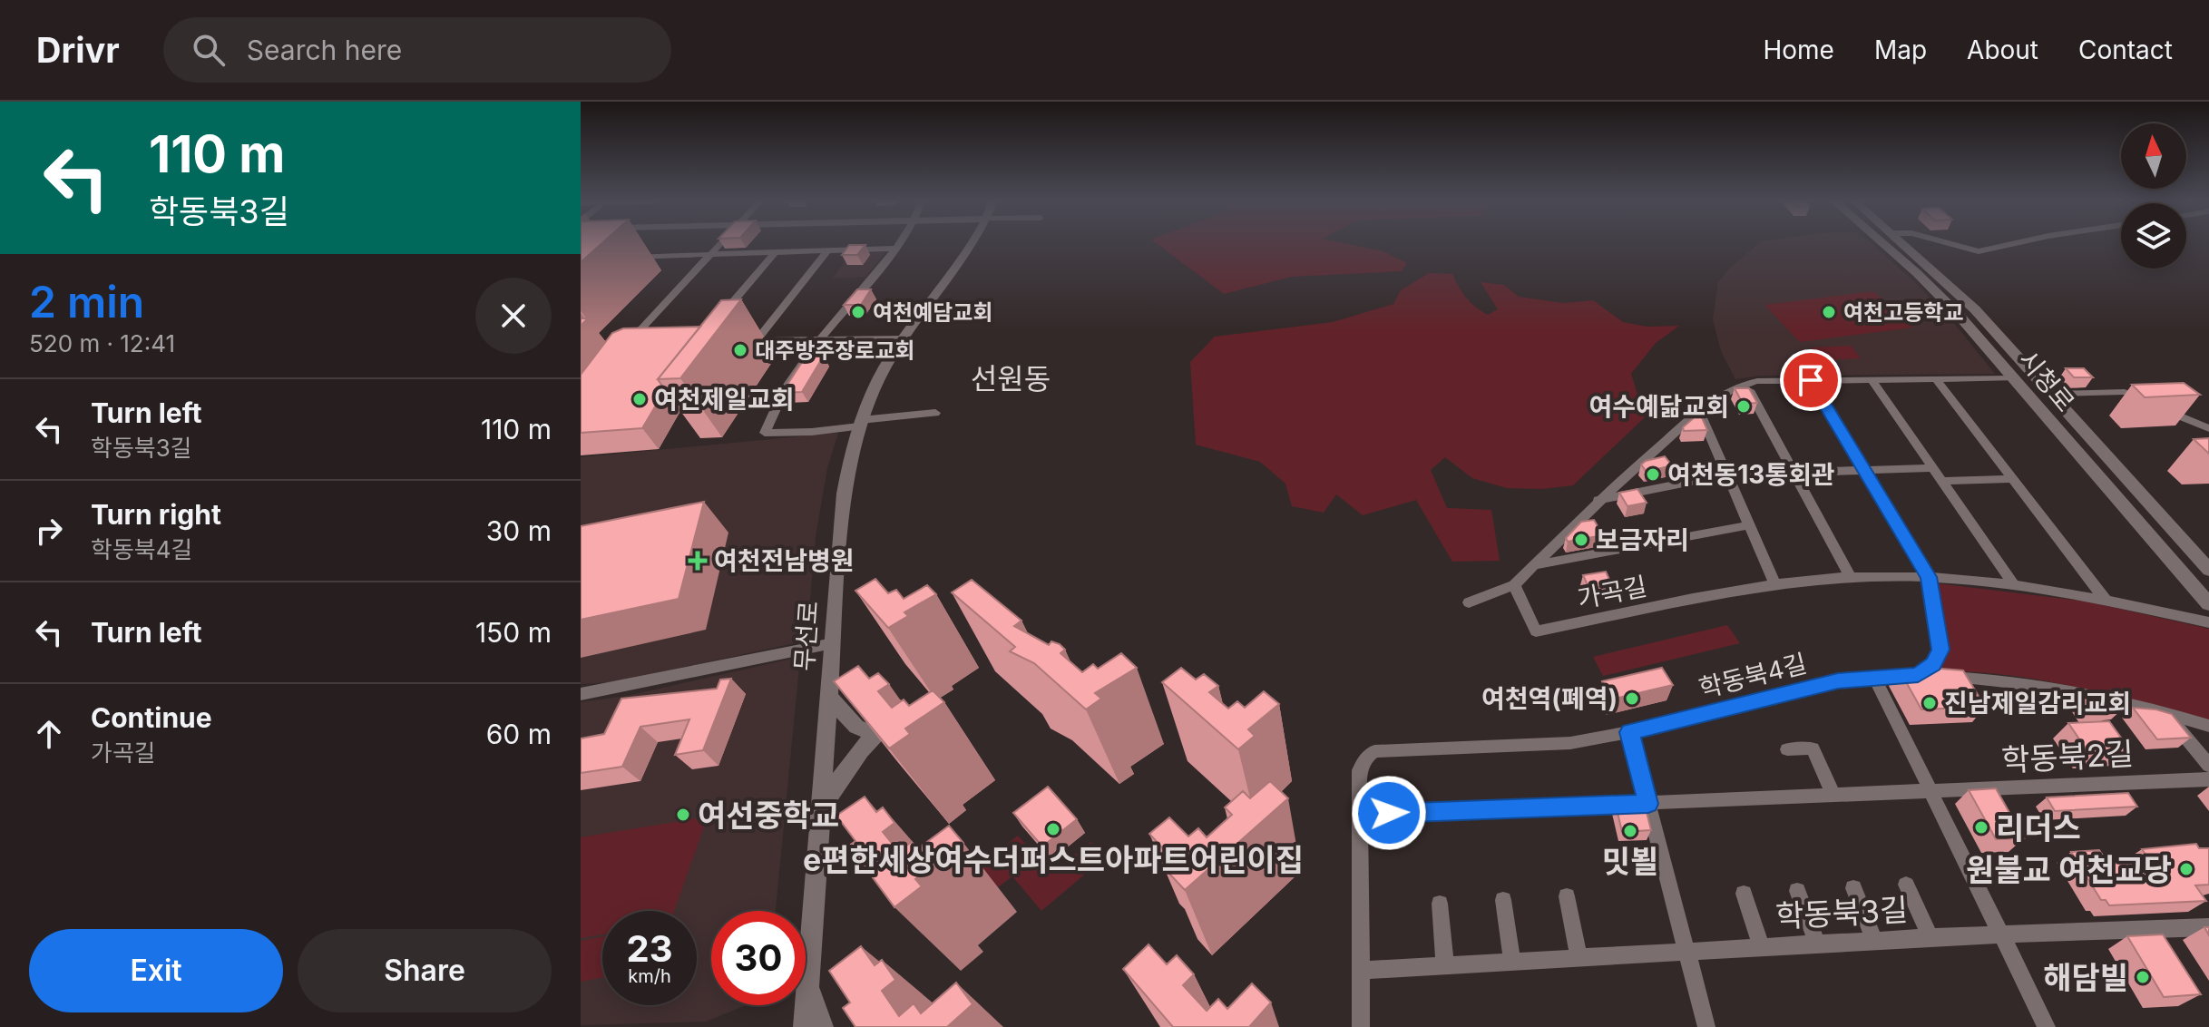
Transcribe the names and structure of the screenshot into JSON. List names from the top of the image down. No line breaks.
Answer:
{"streets":{"street":["시청로","가곡길","무선로","학동북4길","학동북2길","학동북3길"]},"districts":["선원동"],"places":{"other":["여천예담교회","여천고등학교","대주방주장로교회","여천제일교회","여수예닮교회","여천동13통회관","보금자리","여천역(폐역)","진남제일감리교회","여선중학교","리더스","e편한세상여수더퍼스트아파트어린이집","밋뵐","원불교 여천교당","해담빌"],"health":["여천전남병원"]},"north":"top","page":{"header":"Drivr","search":"Search here","nav":["Home","Map","About","Contact"],"turn":["110 m","학동북3길"],"heading":["2 min","520 m · 12:41"],"list":[{"name":"Turn left","note":"학동북3길","value":"110 m"},{"name":"Turn right","note":"학동북4길","value":"30 m"},{"name":"Turn left","value":"150 m"},{"name":"Continue","note":"가곡길","value":"60 m"}],"speed":"23 km/h","limit":"30","buttons":["Exit","Share"]}}
